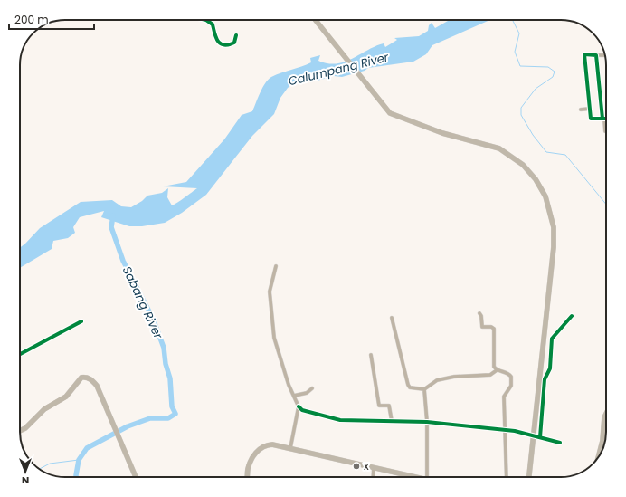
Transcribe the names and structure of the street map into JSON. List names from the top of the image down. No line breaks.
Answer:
{"water":["Calumpang River","Sabang River"],"places":["x"],"scale_bar":"200 m","north":"bottom"}
